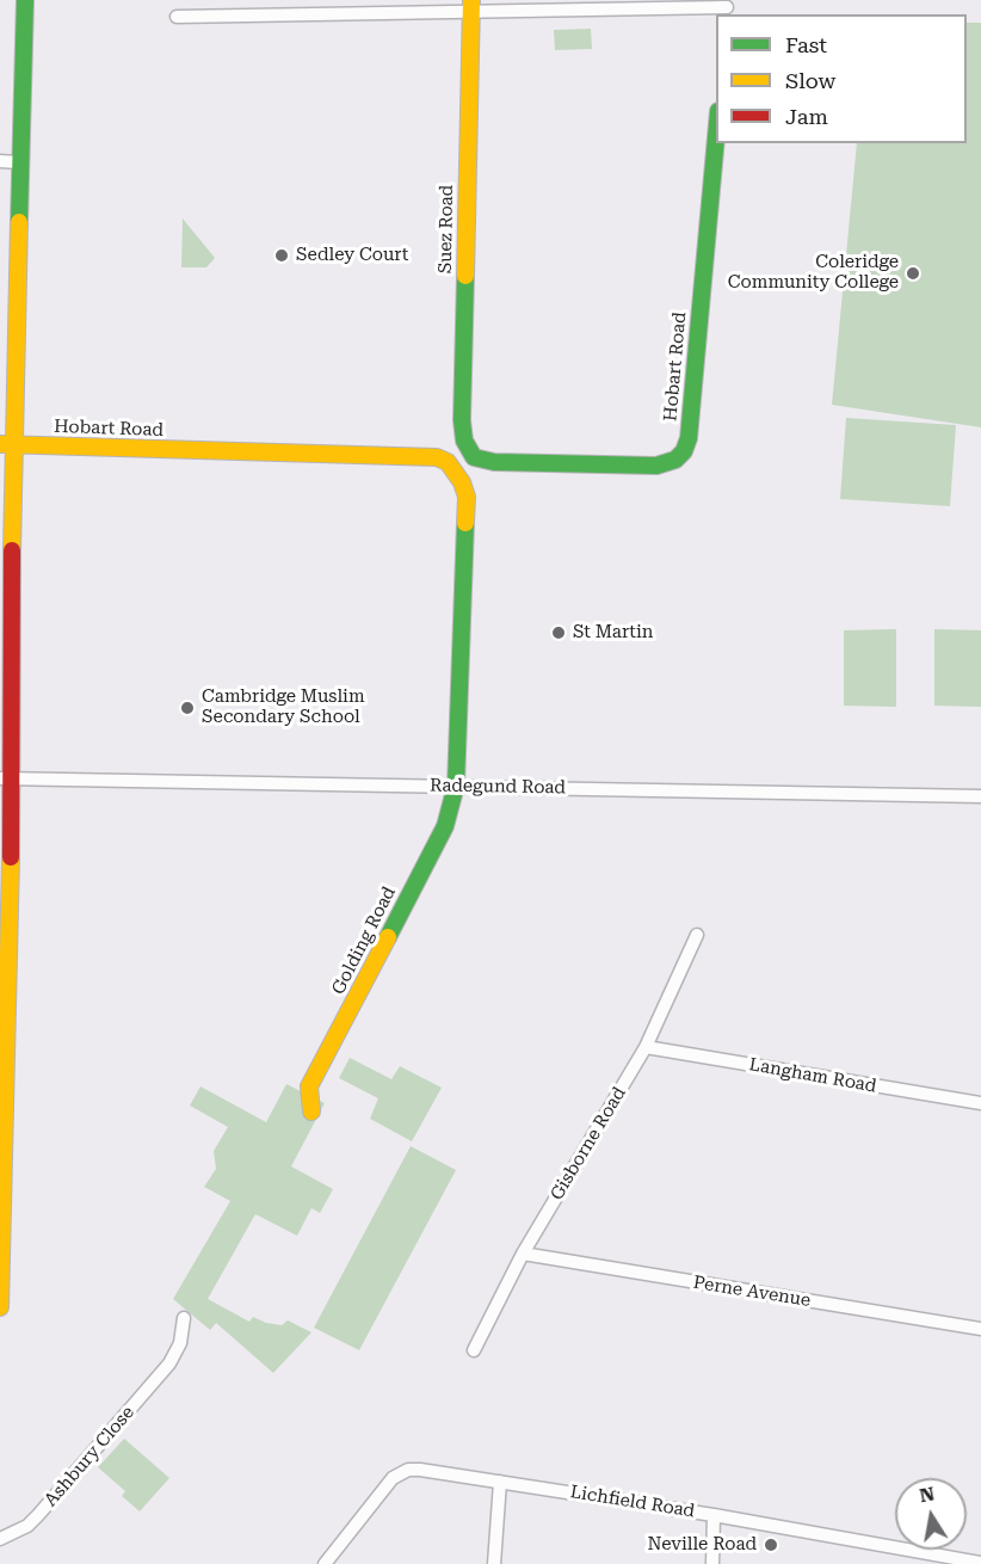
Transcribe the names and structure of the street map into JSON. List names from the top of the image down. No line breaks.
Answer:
{"streets":{"street":["Suez Road","Hobart Road","Radegund Road","Golding Road","Langham Road","Gisborne Road","Perne Avenue","Ashbury Close","Lichfield Road"]},"crossings":[["Suez Road","Hobart Road"],["Hobart Road","Radegund Road"],["Hobart Road","Golding Road"],["Radegund Road","Golding Road"],["Langham Road","Gisborne Road"],["Gisborne Road","Perne Avenue"]],"places":["Sedley Court","Coleridge Community College","St Martin","Cambridge Muslim Secondary School","Neville Road"],"legend":["Fast","Slow","Jam"],"north":"top"}
